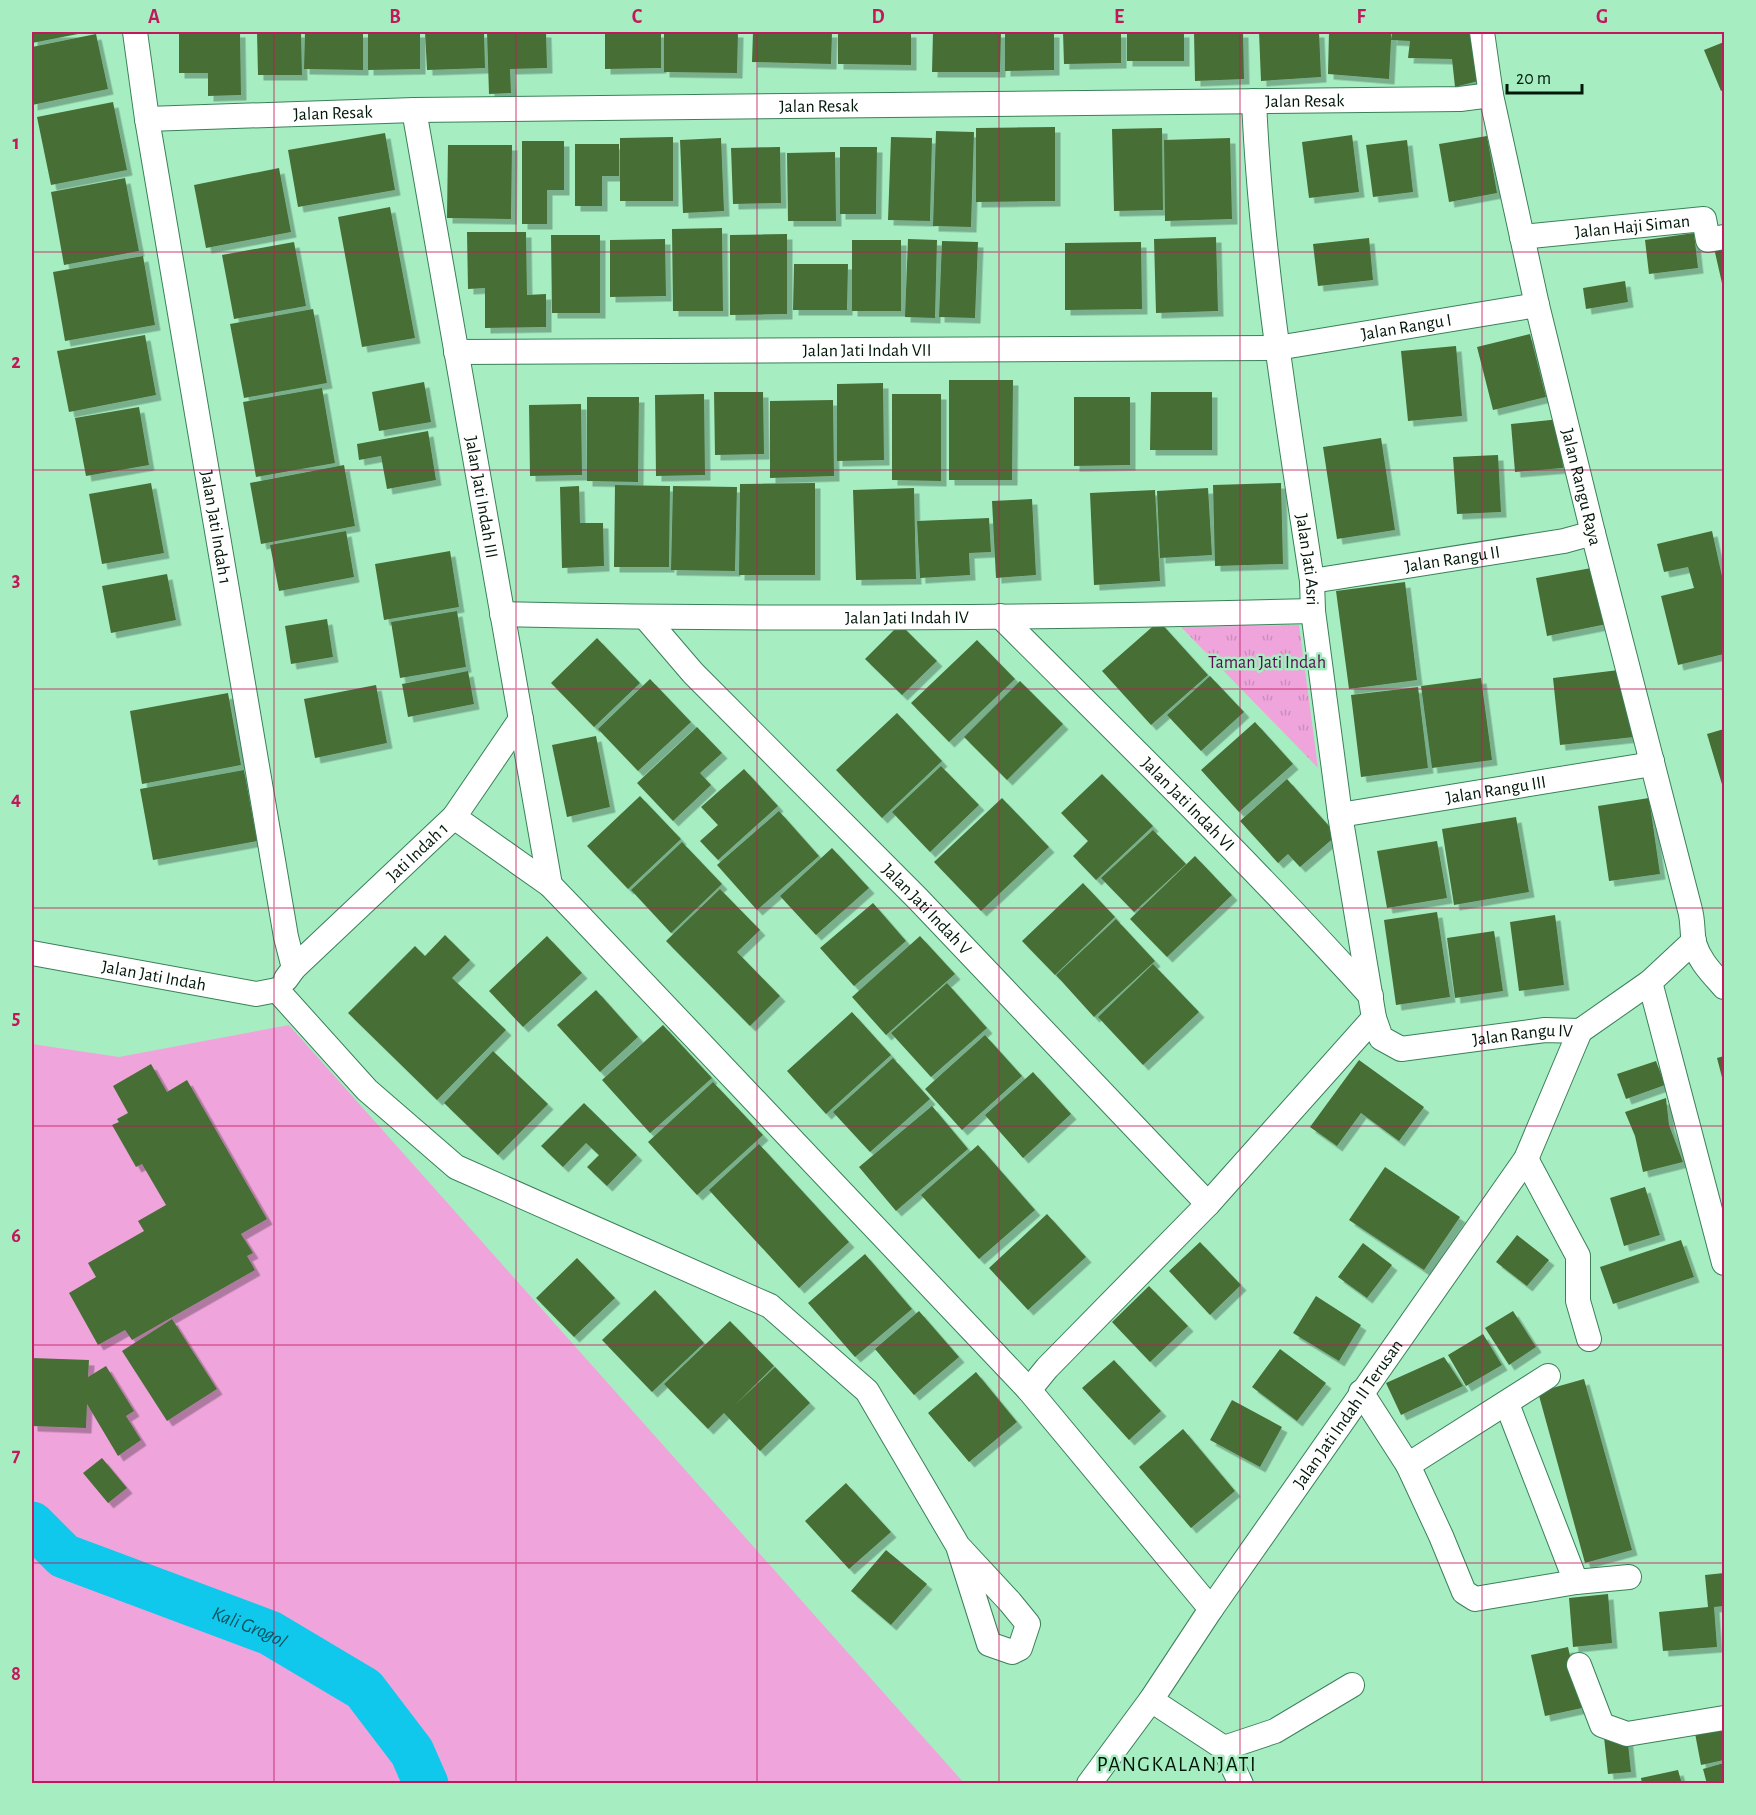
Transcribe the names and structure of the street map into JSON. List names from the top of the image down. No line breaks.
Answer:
{"streets":{"street":["Jalan Resak","Jalan Haji Siman","Jalan Rangu I","Jalan Jati Indah VII","Jalan Rangu Raya","Jalan Jati Indah III","Jalan Jati Indah 1","Jalan Rangu II","Jalan Jati Asri","Jalan Jati Indah IV","Jalan Rangu III","Jalan Jati Indah VI","Jati Indah 1","Jalan Jati Indah V","Jalan Jati Indah","Jalan Rangu IV","Jalan Jati Indah II Terusan"]},"crossings":[["Jalan Resak","Jalan Rangu Raya"],["Jalan Resak","Jalan Jati Indah III"],["Jalan Resak","Jalan Jati Indah 1"],["Jalan Resak","Jalan Jati Asri"],["Jalan Haji Siman","Jalan Rangu Raya"],["Jalan Rangu I","Jalan Jati Indah VII"],["Jalan Rangu I","Jalan Rangu Raya"],["Jalan Rangu I","Jalan Jati Asri"],["Jalan Jati Indah VII","Jalan Jati Indah III"],["Jalan Jati Indah VII","Jalan Jati Asri"],["Jalan Rangu Raya","Jalan Rangu II"],["Jalan Rangu Raya","Jalan Rangu III"],["Jalan Rangu Raya","Jalan Rangu IV"],["Jalan Jati Indah III","Jalan Jati Indah IV"],["Jalan Jati Indah III","Jati Indah 1"],["Jalan Jati Indah 1","Jati Indah 1"],["Jalan Rangu II","Jalan Jati Asri"],["Jalan Jati Asri","Jalan Jati Indah IV"],["Jalan Jati Asri","Jalan Rangu III"],["Jalan Jati Asri","Jalan Jati Indah VI"],["Jalan Jati Asri","Jalan Rangu IV"],["Jalan Jati Indah IV","Jalan Jati Indah VI"],["Jalan Jati Indah IV","Jalan Jati Indah V"],["Jalan Jati Indah VI","Jalan Rangu IV"],["Jati Indah 1","Jalan Jati Indah"],["Jalan Rangu IV","Jalan Jati Indah II Terusan"]],"districts":["PANGKALANJATI"],"water":["Kali Grogol"],"parks":["Taman Jati Indah"],"scale_bar":"20 m","grid":{"columns":["A","B","C","D","E","F","G"],"rows":["1","2","3","4","5","6","7","8"]}}
